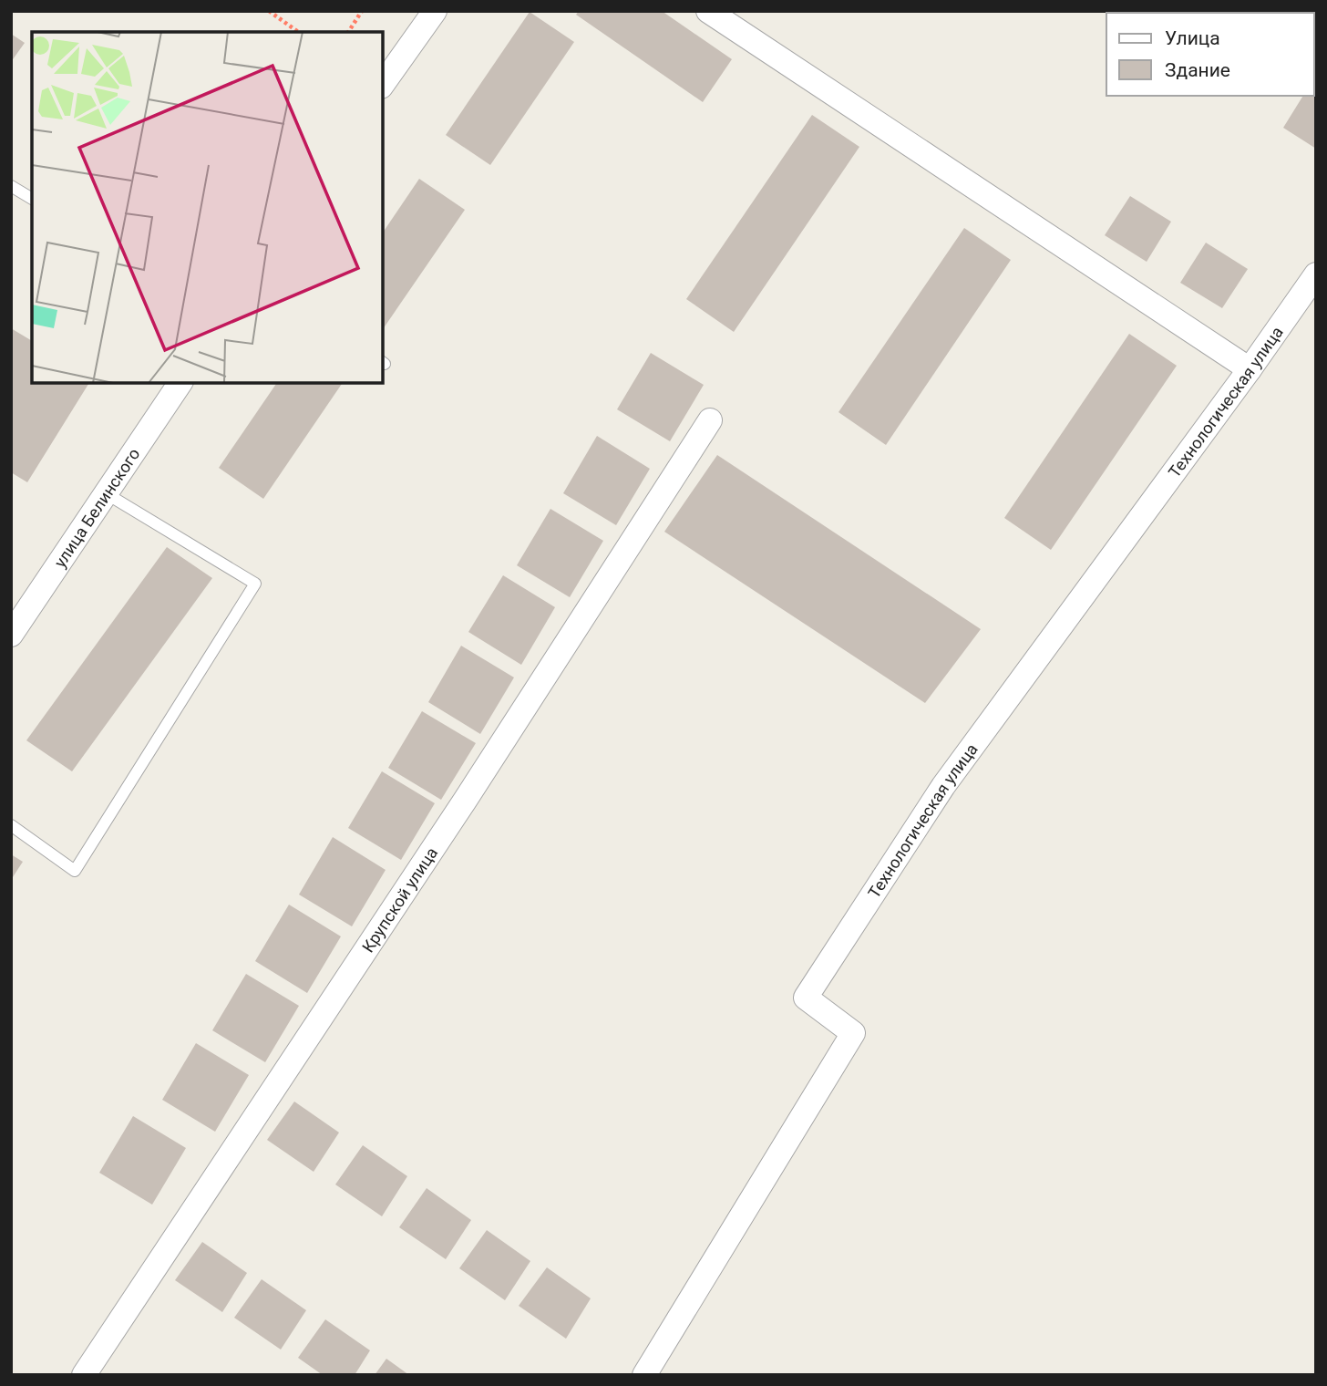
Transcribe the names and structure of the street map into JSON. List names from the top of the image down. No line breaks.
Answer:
{"streets":{"street":["Технологическая улица","улица Белинского","Крупской улица"]},"legend":["Улица","Здание"]}
